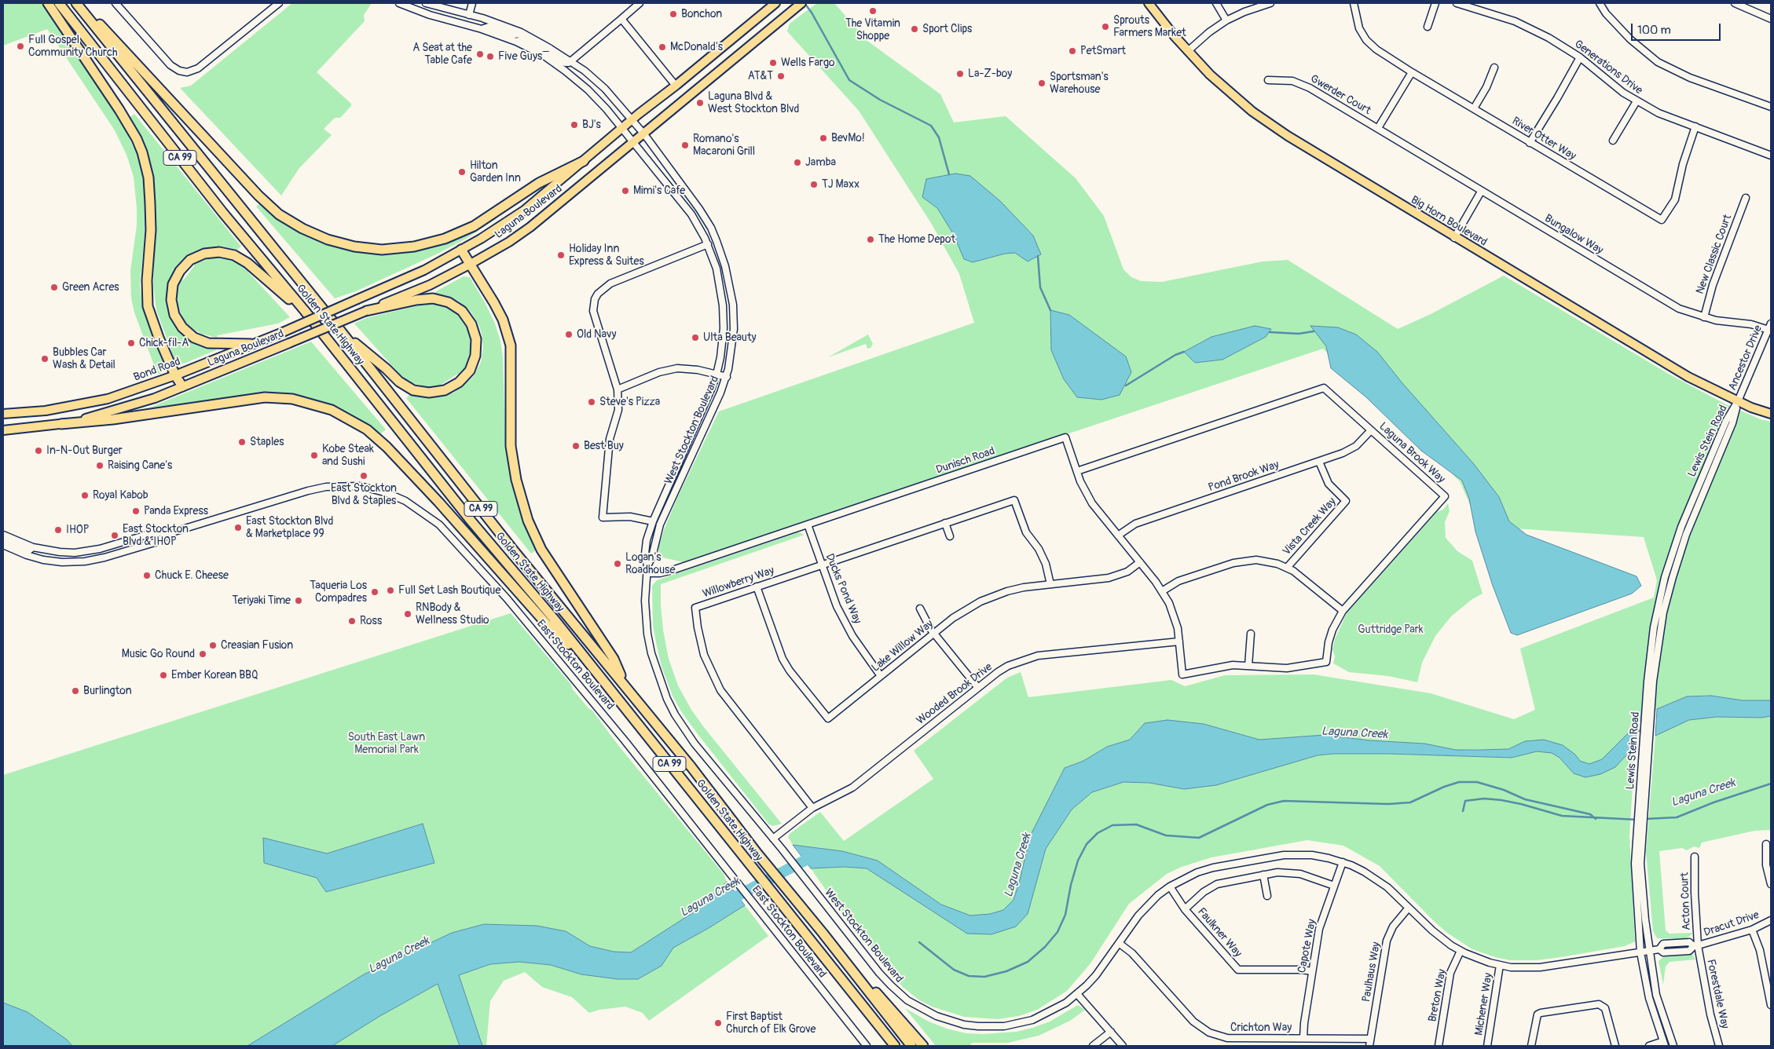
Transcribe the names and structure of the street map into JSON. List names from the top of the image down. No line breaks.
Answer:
{"streets":{"highway":["CA 99","Golden State Highway"],"main road":["Laguna Boulevard","Big Horn Boulevard","Bond Road"],"street":["Generations Drive","Gwerder Court","River Otter Way","Bungalow Way","New Classic Court","Ancestor Drive","West Stockton Boulevard","Lewis Stein Road","Laguna Brook Way","Dunisch Road","Pond Brook Way","Vista Creek Way","Willowberry Way","Ducks Pond Way","Lake Willow Way","East Stockton Boulevard","Wooded Brook Drive","Acton Court","Dracut Drive","Faulkner Way","Capote Way","Paulhaus Way","Forestdale Way","Breton Way","Michener Way","Crichton Way"]},"crossings":[["Generations Drive","River Otter Way"],["Gwerder Court","Bungalow Way"],["Laguna Boulevard","Bond Road"],["Laguna Boulevard","West Stockton Boulevard"],["Big Horn Boulevard","Ancestor Drive"],["Big Horn Boulevard","Lewis Stein Road"],["Bungalow Way","New Classic Court"],["Bungalow Way","Ancestor Drive"],["Ancestor Drive","Lewis Stein Road"],["West Stockton Boulevard","Lewis Stein Road"],["West Stockton Boulevard","Dunisch Road"],["West Stockton Boulevard","Wooded Brook Drive"],["West Stockton Boulevard","Faulkner Way"],["West Stockton Boulevard","Capote Way"],["West Stockton Boulevard","Paulhaus Way"],["West Stockton Boulevard","Breton Way"],["West Stockton Boulevard","Michener Way"],["West Stockton Boulevard","Crichton Way"],["Lewis Stein Road","Dracut Drive"],["Laguna Brook Way","Dunisch Road"],["Laguna Brook Way","Pond Brook Way"],["Laguna Brook Way","Wooded Brook Drive"],["Dunisch Road","Pond Brook Way"],["Dunisch Road","Ducks Pond Way"],["Dunisch Road","Lake Willow Way"],["Dunisch Road","Wooded Brook Drive"],["Pond Brook Way","Vista Creek Way"],["Willowberry Way","Ducks Pond Way"],["Willowberry Way","Lake Willow Way"],["Willowberry Way","Wooded Brook Drive"],["Ducks Pond Way","Lake Willow Way"],["Acton Court","Dracut Drive"],["Acton Court","Forestdale Way"],["Dracut Drive","Forestdale Way"],["Faulkner Way","Capote Way"],["Capote Way","Crichton Way"],["Paulhaus Way","Crichton Way"]],"water":["Laguna Creek"],"parks":["Guttridge Park","South East Lawn Memorial Park"],"places":["The Vitamin Shoppe","Bonchon","Sprouts Farmers Market","Sport Clips","Full Gospel Community Church","McDonald's","PetSmart","A Seat at the Table Cafe","Five Guys","Wells Fargo","La-Z-boy","AT&T","Sportsman's Warehouse","Laguna Blvd & West Stockton Blvd","BJ's","BevMo!","Romano's Macaroni Grill","Jamba","Hilton Garden Inn","TJ Maxx","Mimi's Cafe","The Home Depot","Holiday Inn Express & Suites","Green Acres","Old Navy","Ulta Beauty","Chick-fil-A","Bubbles Car Wash & Detail","Steve's Pizza","Staples","Best Buy","In-N-Out Burger","Kobe Steak and Sushi","Raising Cane's","East Stockton Blvd & Staples","Royal Kabob","Panda Express","East Stockton Blvd & Marketplace 99","IHOP","East Stockton Blvd & IHOP","Logan's Roadhouse","Chuck E. Cheese","Full Set Lash Boutique","Taqueria Los Compadres","Teriyaki Time","RNBody & Wellness Studio","Ross","Creasian Fusion","Music Go Round","Ember Korean BBQ","Burlington","First Baptist Church of Elk Grove"],"scale_bar":"100 m"}
